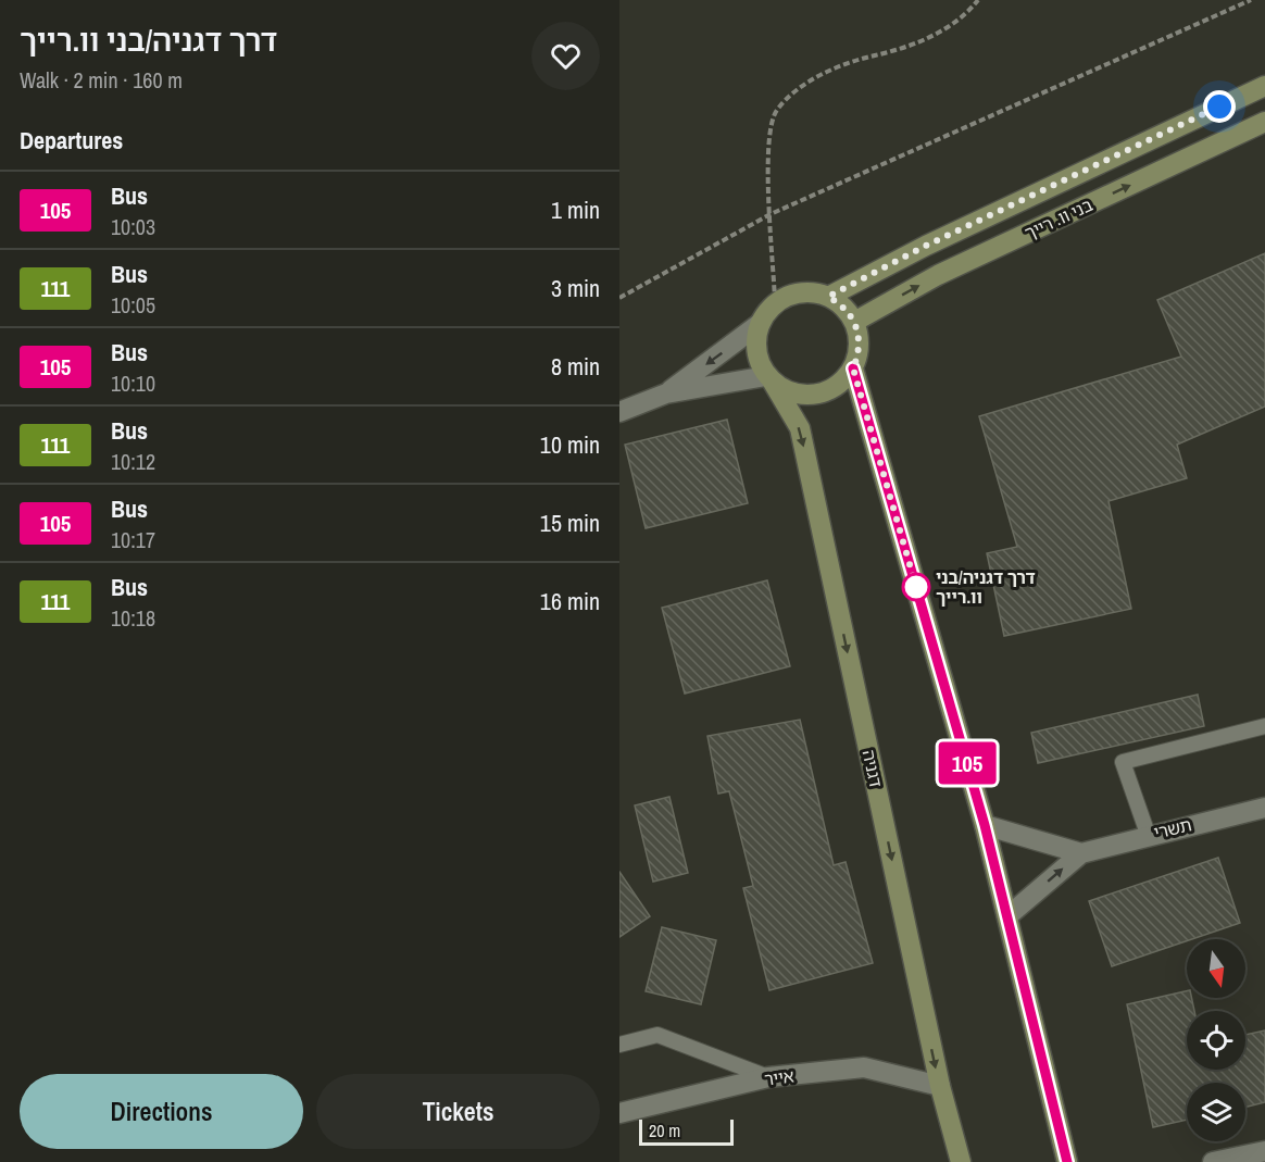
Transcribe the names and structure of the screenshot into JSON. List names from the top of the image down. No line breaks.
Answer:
{"streets":{"street":["בני וו. רייך","דגניה","תשרי","אייר"]},"crossings":[["בני וו. רייך","דגניה"],["דגניה","אייר"]],"places":["דרך דגניה/בני וו.רייך"],"lines":["bus line 105"],"scale_bar":"20 m","north":"bottom","page":{"heading":[["דרך דגניה/בני וו.רייך","Walk · 2 min · 160 m"],"Departures"],"on_map":"105","list":[{"mark":"105","name":"Bus","note":"10:03","value":"1 min"},{"mark":"111","name":"Bus","note":"10:05","value":"3 min"},{"mark":"105","name":"Bus","note":"10:10","value":"8 min"},{"mark":"111","name":"Bus","note":"10:12","value":"10 min"},{"mark":"105","name":"Bus","note":"10:17","value":"15 min"},{"mark":"111","name":"Bus","note":"10:18","value":"16 min"}],"buttons":["Directions","Tickets"],"scale":"20 m"}}
